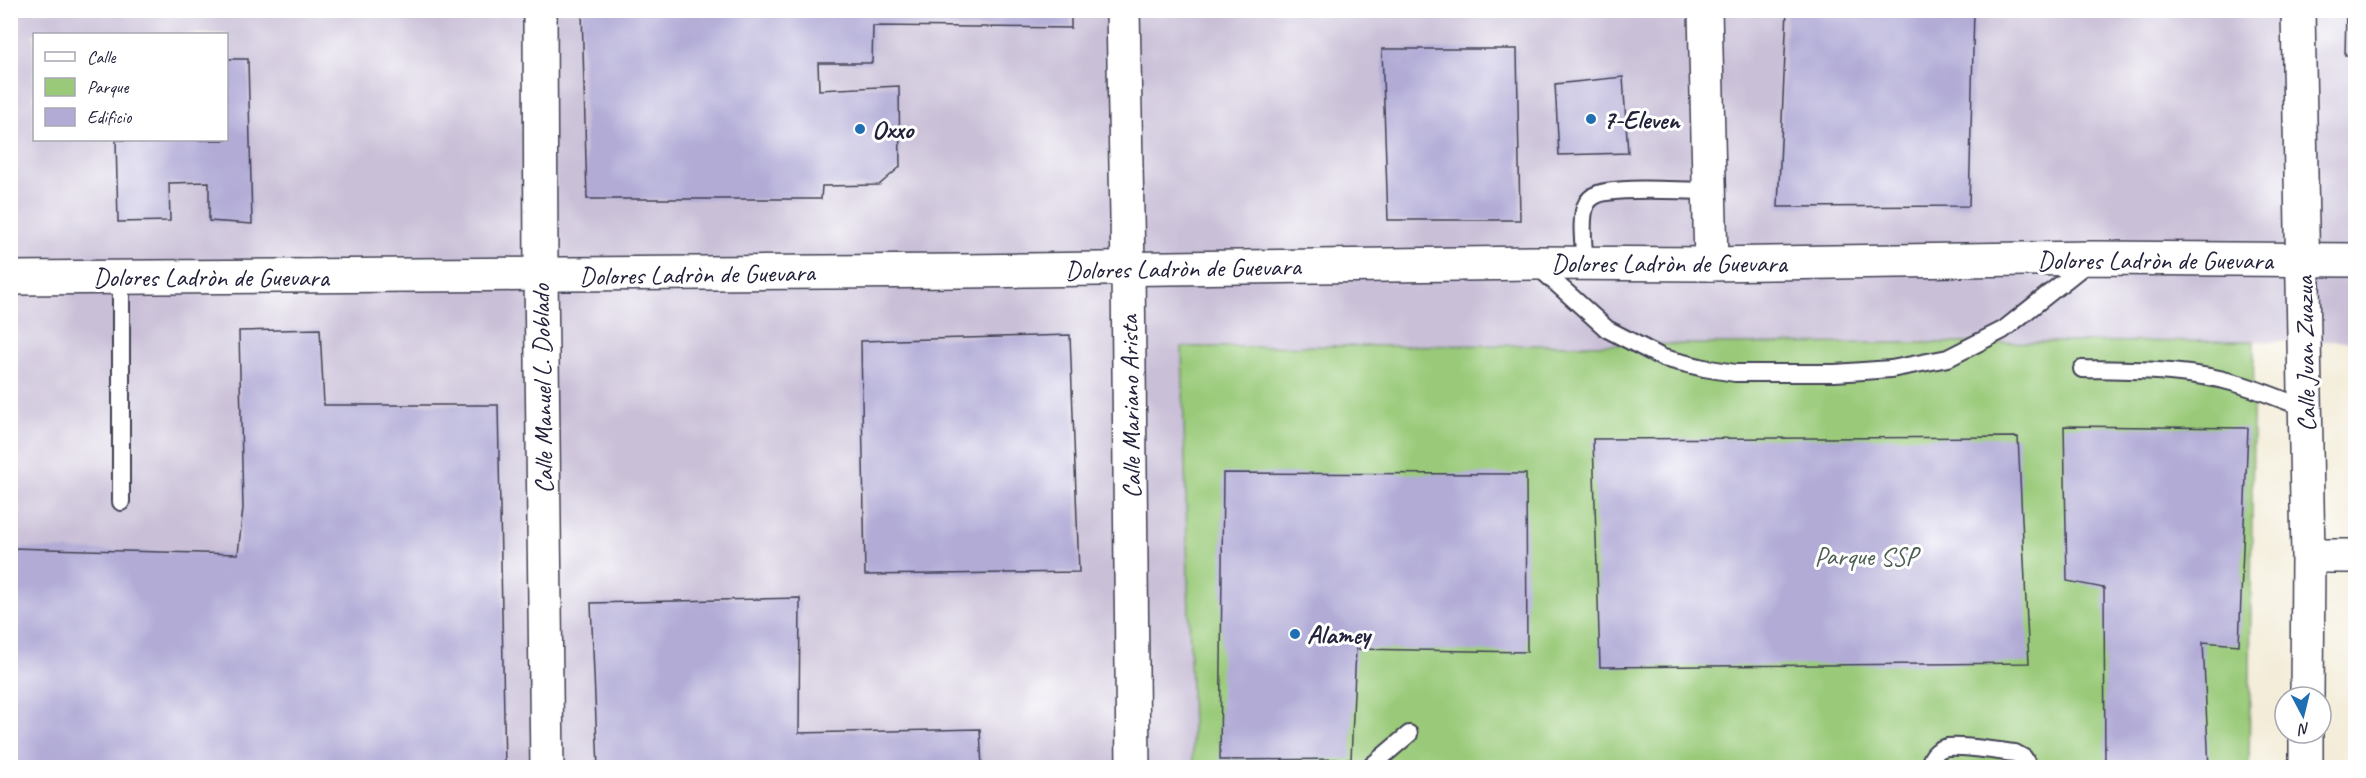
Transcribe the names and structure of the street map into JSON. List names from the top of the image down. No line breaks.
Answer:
{"streets":{"street":["Dolores Ladròn de Guevara","Calle Juan Zuazua","Calle Manuel L. Doblado","Calle Mariano Arista"]},"crossings":[["Dolores Ladròn de Guevara","Calle Juan Zuazua"],["Dolores Ladròn de Guevara","Calle Manuel L. Doblado"],["Dolores Ladròn de Guevara","Calle Mariano Arista"]],"parks":["Parque SSP"],"places":["7-Eleven","Oxxo","Alamey"],"legend":["Calle","Parque","Edificio"],"north":"bottom"}
